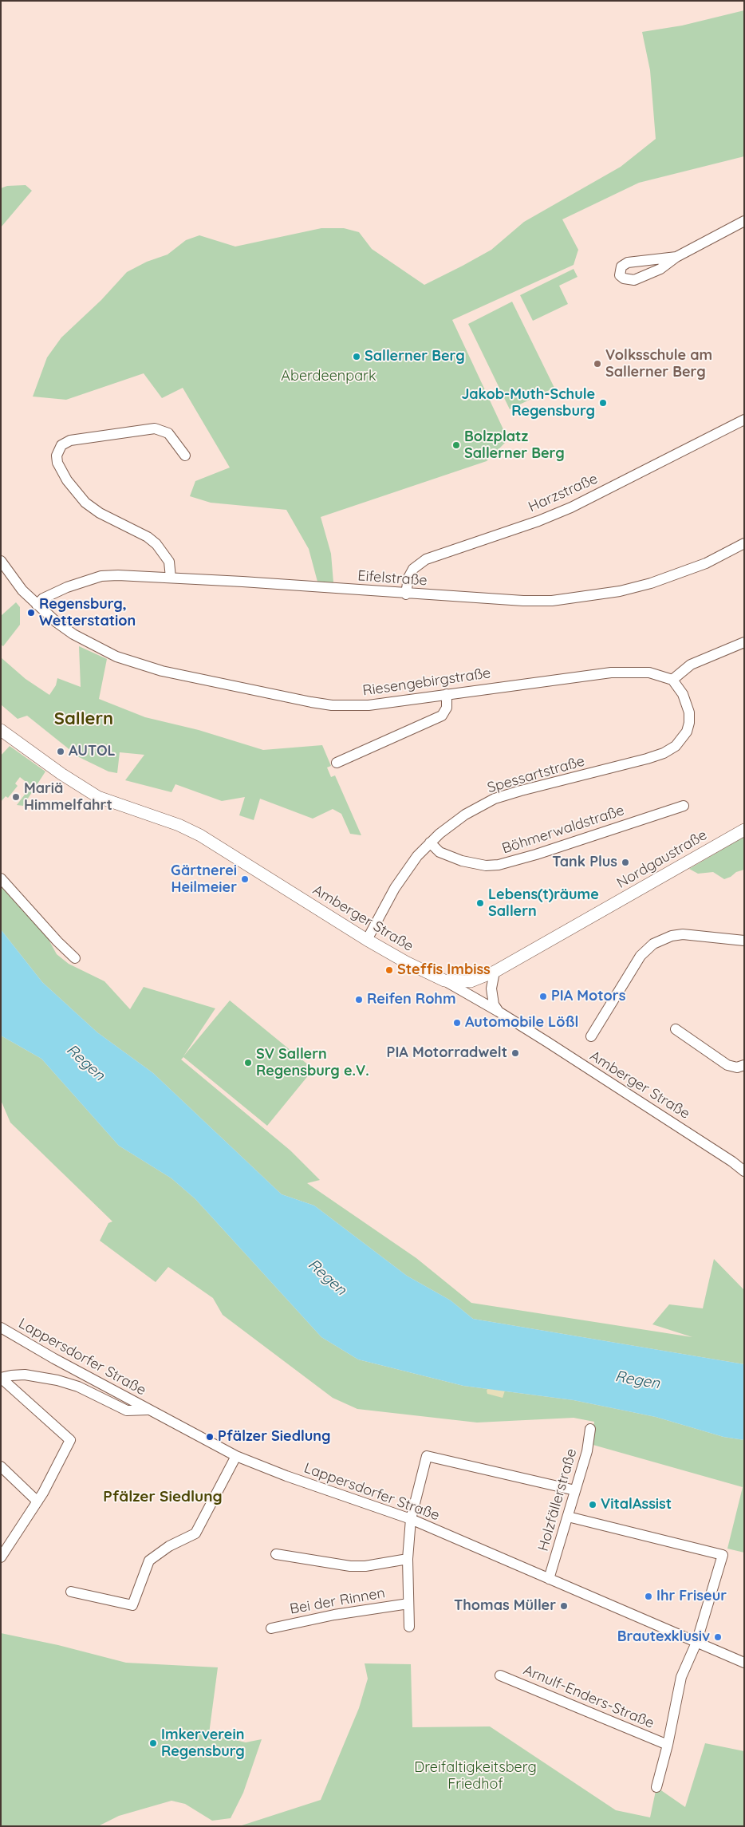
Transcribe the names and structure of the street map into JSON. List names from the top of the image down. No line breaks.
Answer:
{"streets":{"main road":["Nordgaustraße","Amberger Straße"],"street":["Harzstraße","Eifelstraße","Riesengebirgstraße","Spessartstraße","Böhmerwaldstraße","Lappersdorfer Straße","Holzfällerstraße","Bei der Rinnen","Arnulf-Enders-Straße"]},"crossings":[["Harzstraße","Eifelstraße"],["Eifelstraße","Riesengebirgstraße"],["Riesengebirgstraße","Spessartstraße"],["Spessartstraße","Böhmerwaldstraße"],["Spessartstraße","Amberger Straße"],["Nordgaustraße","Amberger Straße"],["Lappersdorfer Straße","Holzfällerstraße"]],"districts":["Sallern","Pfälzer Siedlung"],"water":["Regen"],"parks":["Aberdeenpark","Dreifaltigkeitsberg Friedhof"],"places":["Sallerner Berg","Volksschule am Sallerner Berg","Jakob-Muth-Schule Regensburg","Bolzplatz Sallerner Berg","Regensburg, Wetterstation","AUTOL","Mariä Himmelfahrt","Tank Plus","Gärtnerei Heilmeier","Lebens(t)räume Sallern","Steffis Imbiss","PIA Motors","Reifen Rohm","Automobile Lößl","PIA Motorradwelt","SV Sallern Regensburg e.V.","Pfälzer Siedlung","VitalAssist","Ihr Friseur","Thomas Müller","Brautexklusiv","Imkerverein Regensburg"]}
